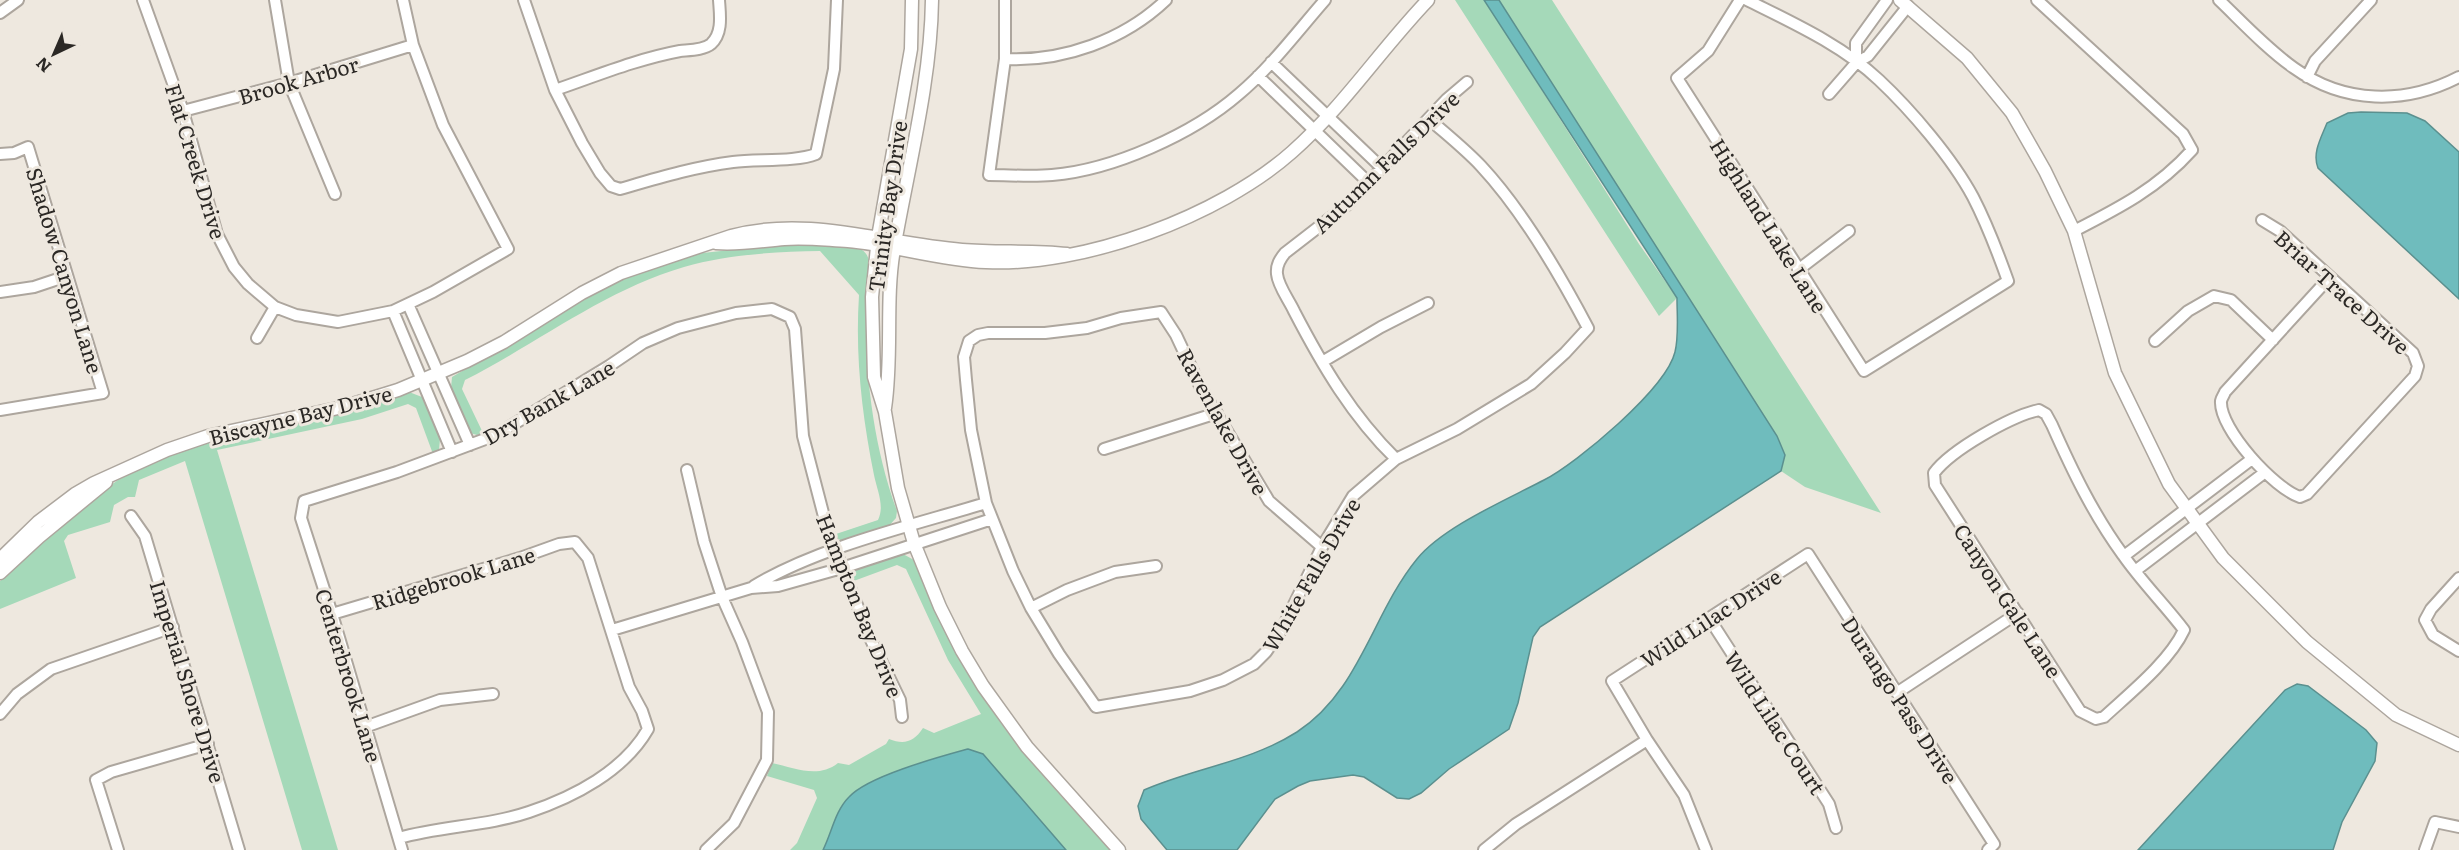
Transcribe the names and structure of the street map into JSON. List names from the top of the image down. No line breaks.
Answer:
{"streets":{"street":["Brook Arbor","Flat Creek Drive","Autumn Falls Drive","Trinity Bay Drive","Highland Lake Lane","Shadow Canyon Lane","Briar Trace Drive","Dry Bank Lane","Biscayne Bay Drive","Ravenlake Drive","White Falls Drive","Ridgebrook Lane","Canyon Gale Lane","Hampton Bay Drive","Wild Lilac Drive","Centerbrook Lane","Imperial Shore Drive","Durango Pass Drive","Wild Lilac Court"]},"crossings":[["Brook Arbor","Flat Creek Drive"],["Autumn Falls Drive","White Falls Drive"],["Trinity Bay Drive","Biscayne Bay Drive"],["Dry Bank Lane","Hampton Bay Drive"],["Dry Bank Lane","Centerbrook Lane"],["Ravenlake Drive","White Falls Drive"],["Ridgebrook Lane","Centerbrook Lane"],["Wild Lilac Drive","Durango Pass Drive"],["Wild Lilac Drive","Wild Lilac Court"]],"north":"bottom left"}
